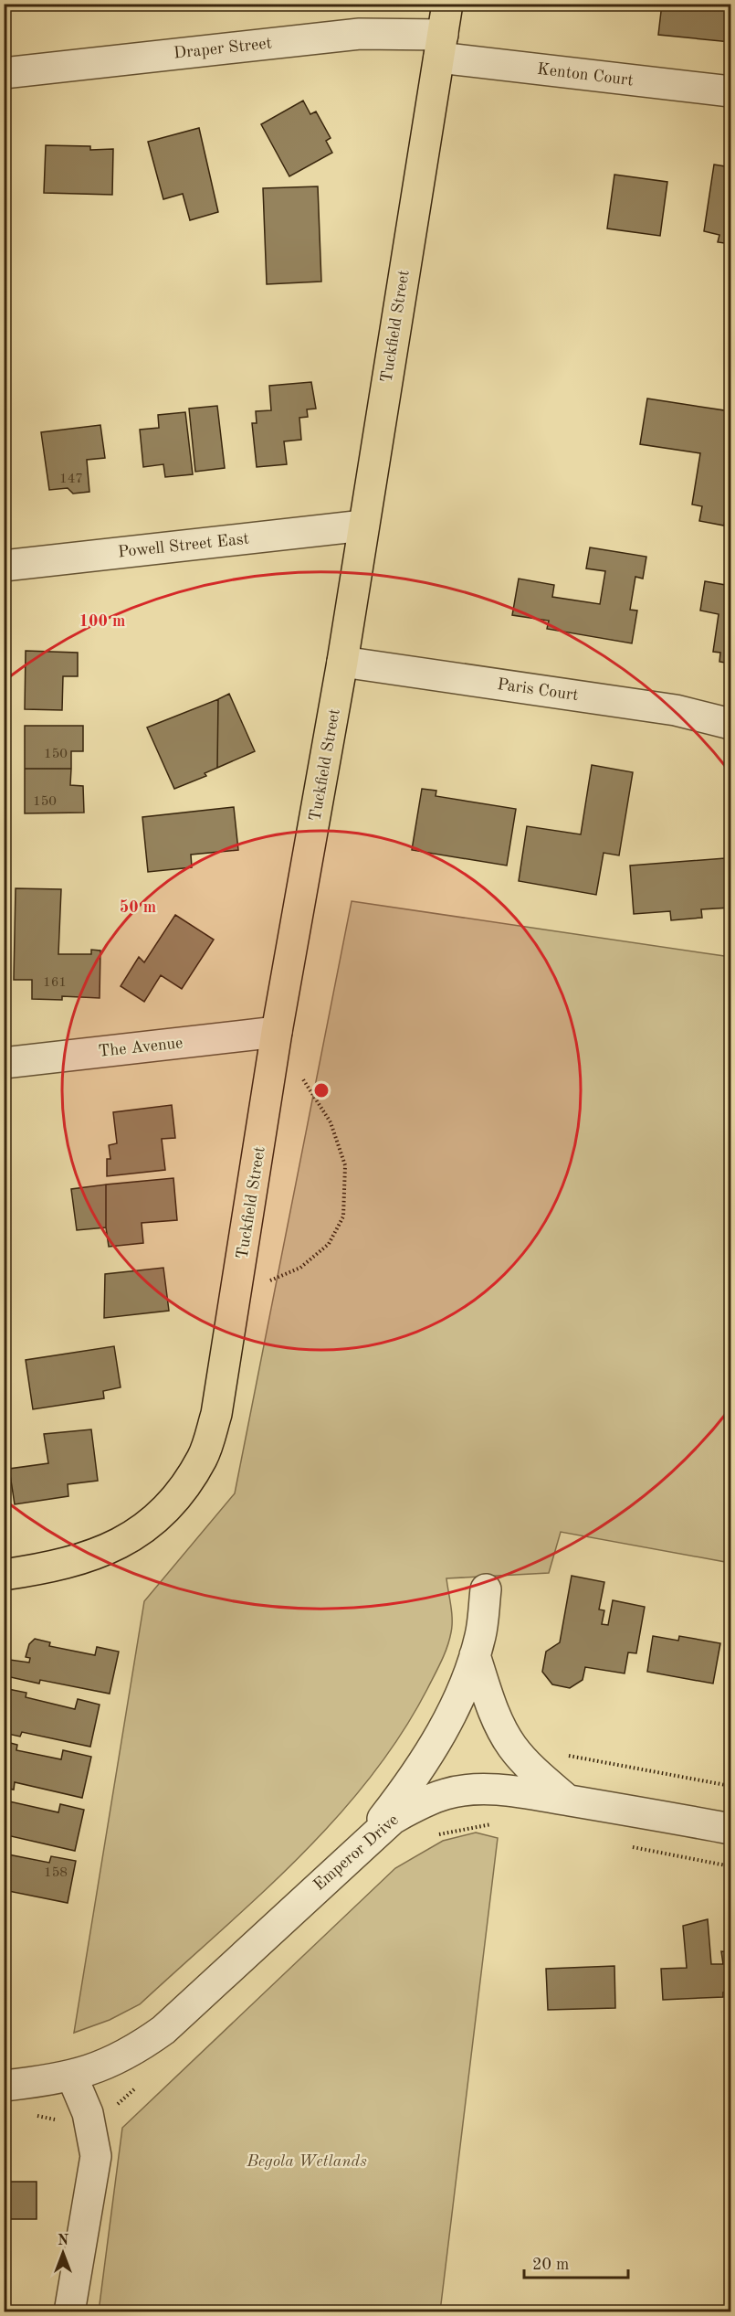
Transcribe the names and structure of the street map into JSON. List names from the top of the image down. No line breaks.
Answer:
{"streets":{"main road":["Tuckfield Street"],"street":["Draper Street","Kenton Court","Powell Street East","Paris Court","The Avenue","Emperor Drive"]},"crossings":[["Draper Street","Kenton Court"],["Draper Street","Tuckfield Street"],["Kenton Court","Tuckfield Street"],["Tuckfield Street","Powell Street East"],["Tuckfield Street","Paris Court"],["Tuckfield Street","The Avenue"]],"parks":["Begola Wetlands"],"house_numbers":["147","150","150","161","158"],"scale_bar":"20 m","north":"top","rings":["100 m","50 m"]}
